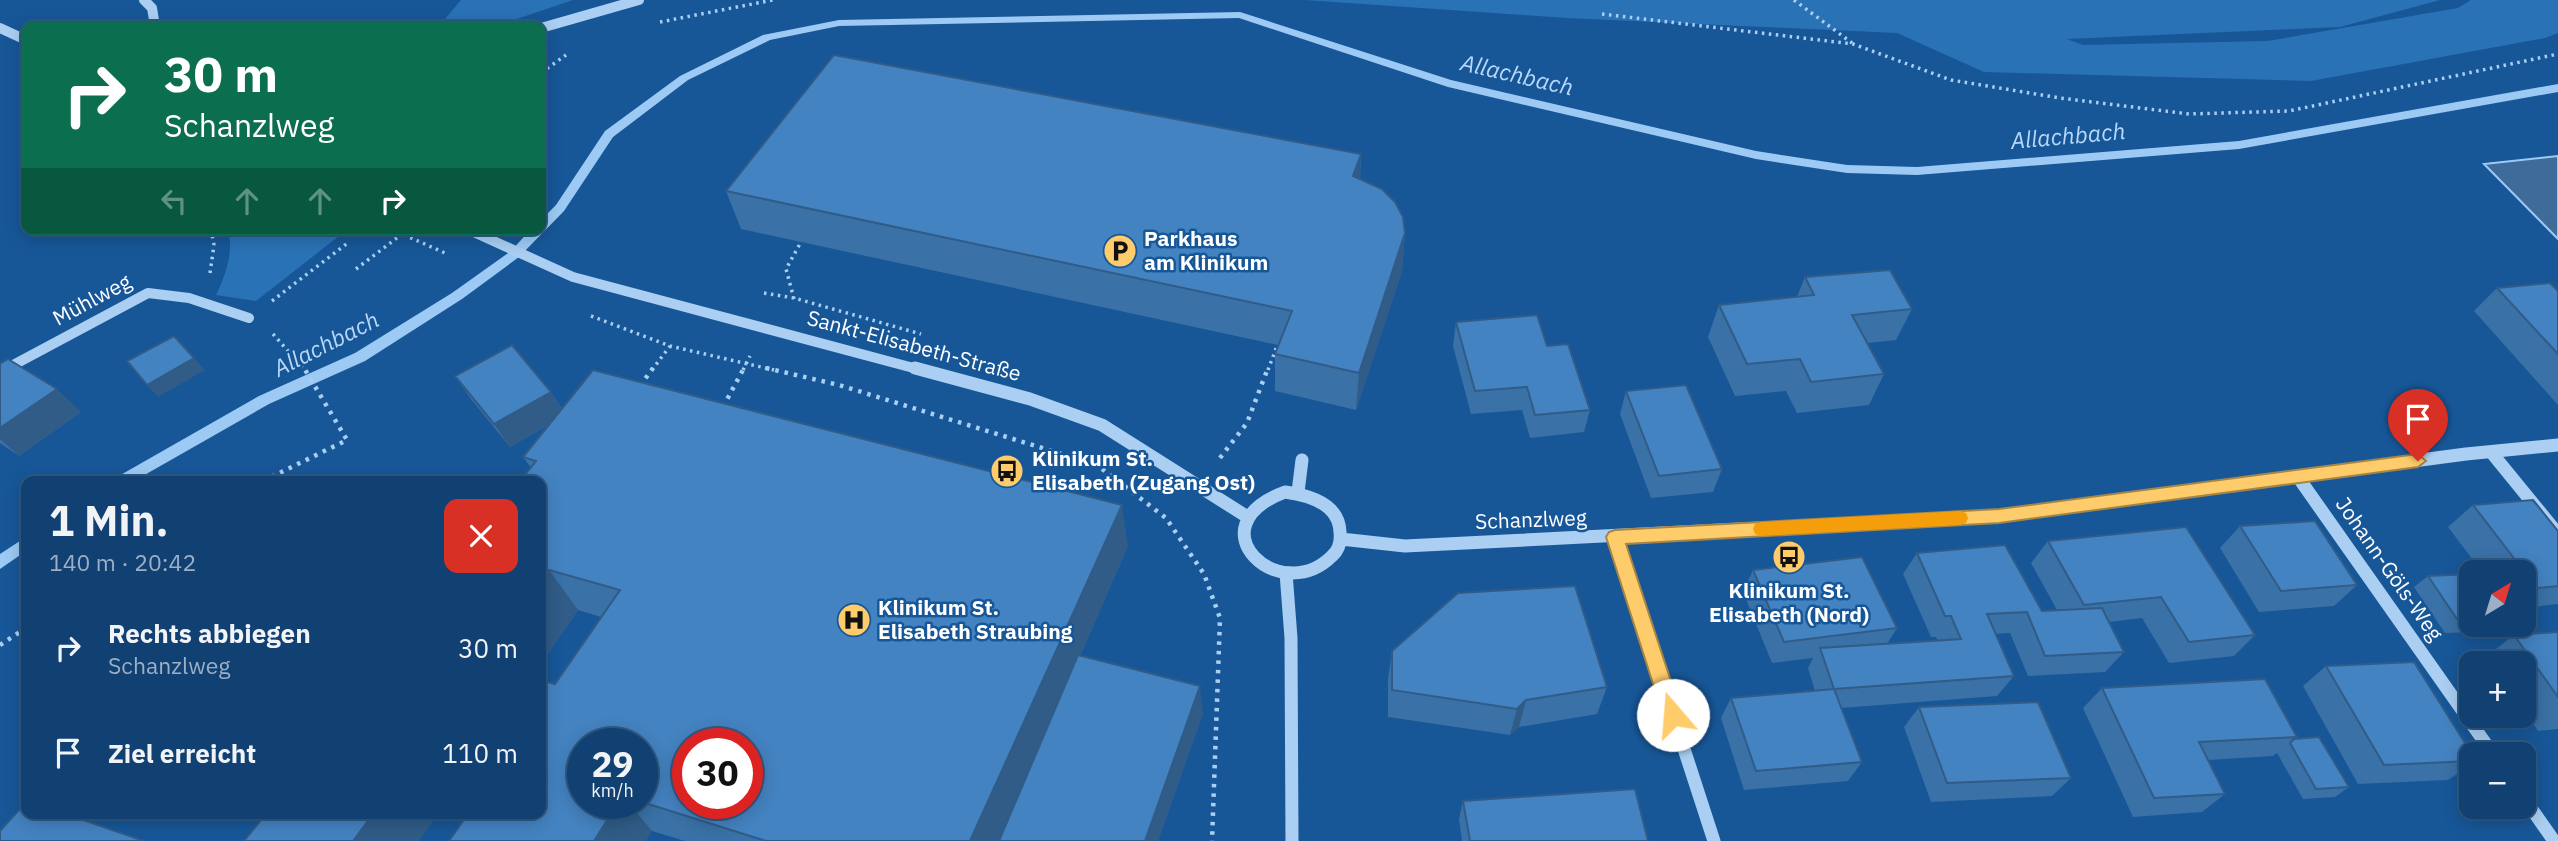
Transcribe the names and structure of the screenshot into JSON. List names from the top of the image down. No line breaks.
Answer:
{"streets":{"street":["Mühlweg","Sankt-Elisabeth-Straße","Schanzlweg","Johann-Göls-Weg"]},"crossings":[["Sankt-Elisabeth-Straße","Schanzlweg"],["Schanzlweg","Johann-Göls-Weg"]],"water":["Allachbach"],"places":{"parking":["Parkhaus am Klinikum"],"bus stop":["Klinikum St. Elisabeth (Zugang Ost)","Klinikum St. Elisabeth (Nord)"],"hospital":["Klinikum St. Elisabeth Straubing"]},"north":"top right","page":{"turn":["30 m","Schanzlweg"],"heading":["1 Min.","140 m · 20:42"],"map_buttons":["+","−"],"list":[{"name":"Rechts abbiegen","note":"Schanzlweg","value":"30 m"},{"name":"Ziel erreicht","value":"110 m"}],"speed":"29 km/h","limit":"30"}}
